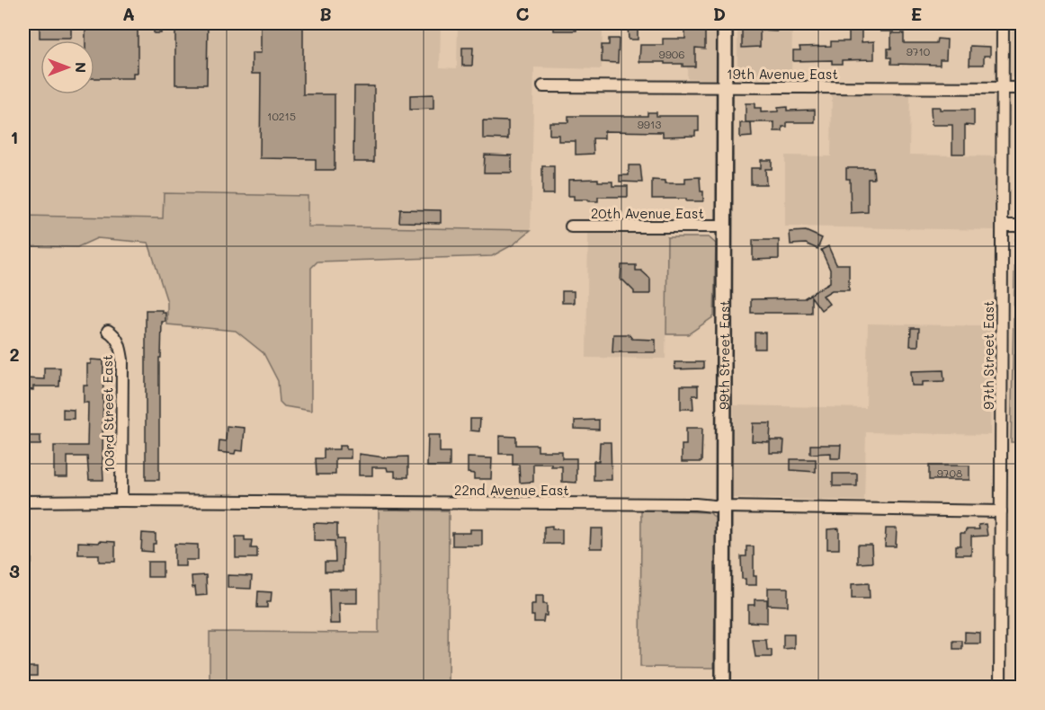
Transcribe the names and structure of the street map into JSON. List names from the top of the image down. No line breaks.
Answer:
{"streets":{"street":["19th Avenue East","20th Avenue East","99th Street East","97th Street East","103rd Street East","22nd Avenue East"]},"crossings":[["19th Avenue East","99th Street East"],["19th Avenue East","97th Street East"],["20th Avenue East","99th Street East"],["99th Street East","22nd Avenue East"],["97th Street East","22nd Avenue East"],["103rd Street East","22nd Avenue East"]],"house_numbers":["9710","9906","10215","9913","9708"],"north":"right","grid":{"columns":["A","B","C","D","E"],"rows":["1","2","3"]}}
